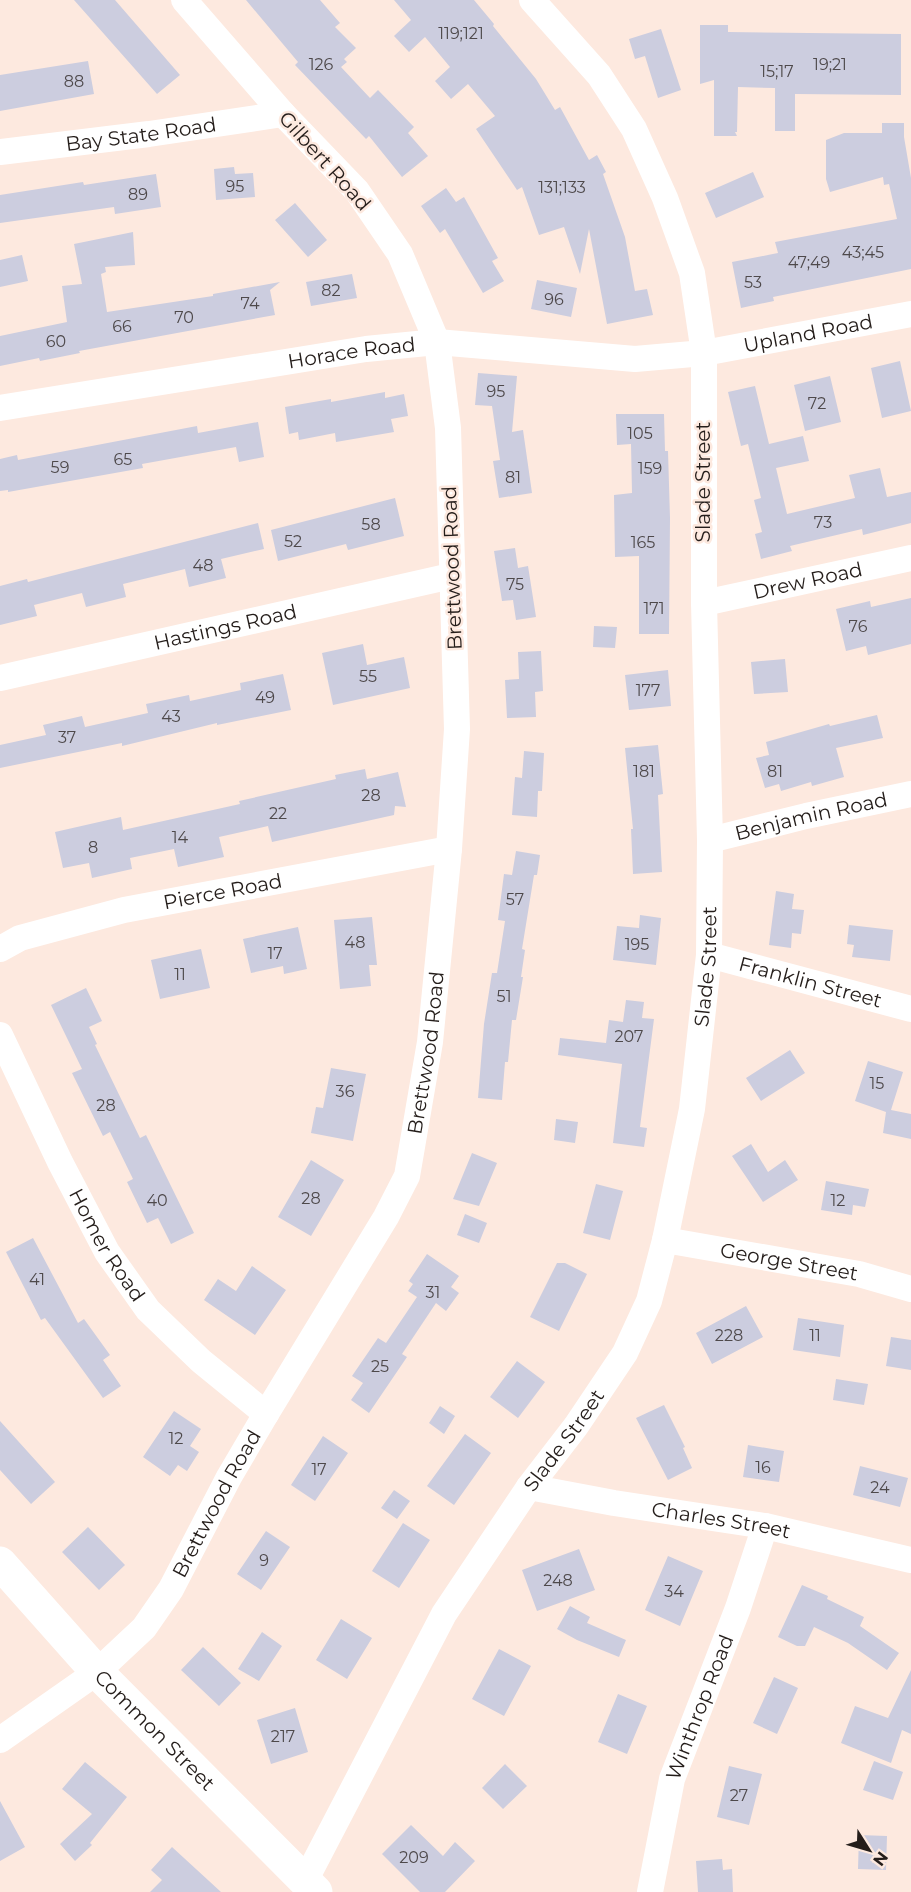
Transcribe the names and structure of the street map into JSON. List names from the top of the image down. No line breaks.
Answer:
{"streets":{"main road":["Common Street"],"street":["Bay State Road","Gilbert Road","Upland Road","Horace Road","Slade Street","Brettwood Road","Drew Road","Hastings Road","Benjamin Road","Pierce Road","Franklin Street","Homer Road","George Street","Charles Street","Winthrop Road"]},"crossings":[["Bay State Road","Gilbert Road"],["Gilbert Road","Horace Road"],["Gilbert Road","Brettwood Road"],["Upland Road","Horace Road"],["Upland Road","Slade Street"],["Horace Road","Slade Street"],["Horace Road","Brettwood Road"],["Slade Street","Drew Road"],["Slade Street","Benjamin Road"],["Slade Street","Franklin Street"],["Slade Street","George Street"],["Slade Street","Charles Street"],["Slade Street","Common Street"],["Brettwood Road","Hastings Road"],["Brettwood Road","Pierce Road"],["Brettwood Road","Homer Road"],["Brettwood Road","Common Street"],["Charles Street","Winthrop Road"]],"house_numbers":["119;121","126","19;21","15;17","88","95","131;133","89","43;45","47;49","53","82","96","74","70","66","60","95","72","105","65","59","159","81","73","58","52","165","48","75","171","76","55","177","49","43","37","181","81","28","22","14","8","57","48","195","17","11","51","207","15","36","28","28","40","12","41","31","228","11","25","12","16","17","24","9","248","34","217","27","209"],"north":"bottom right"}
